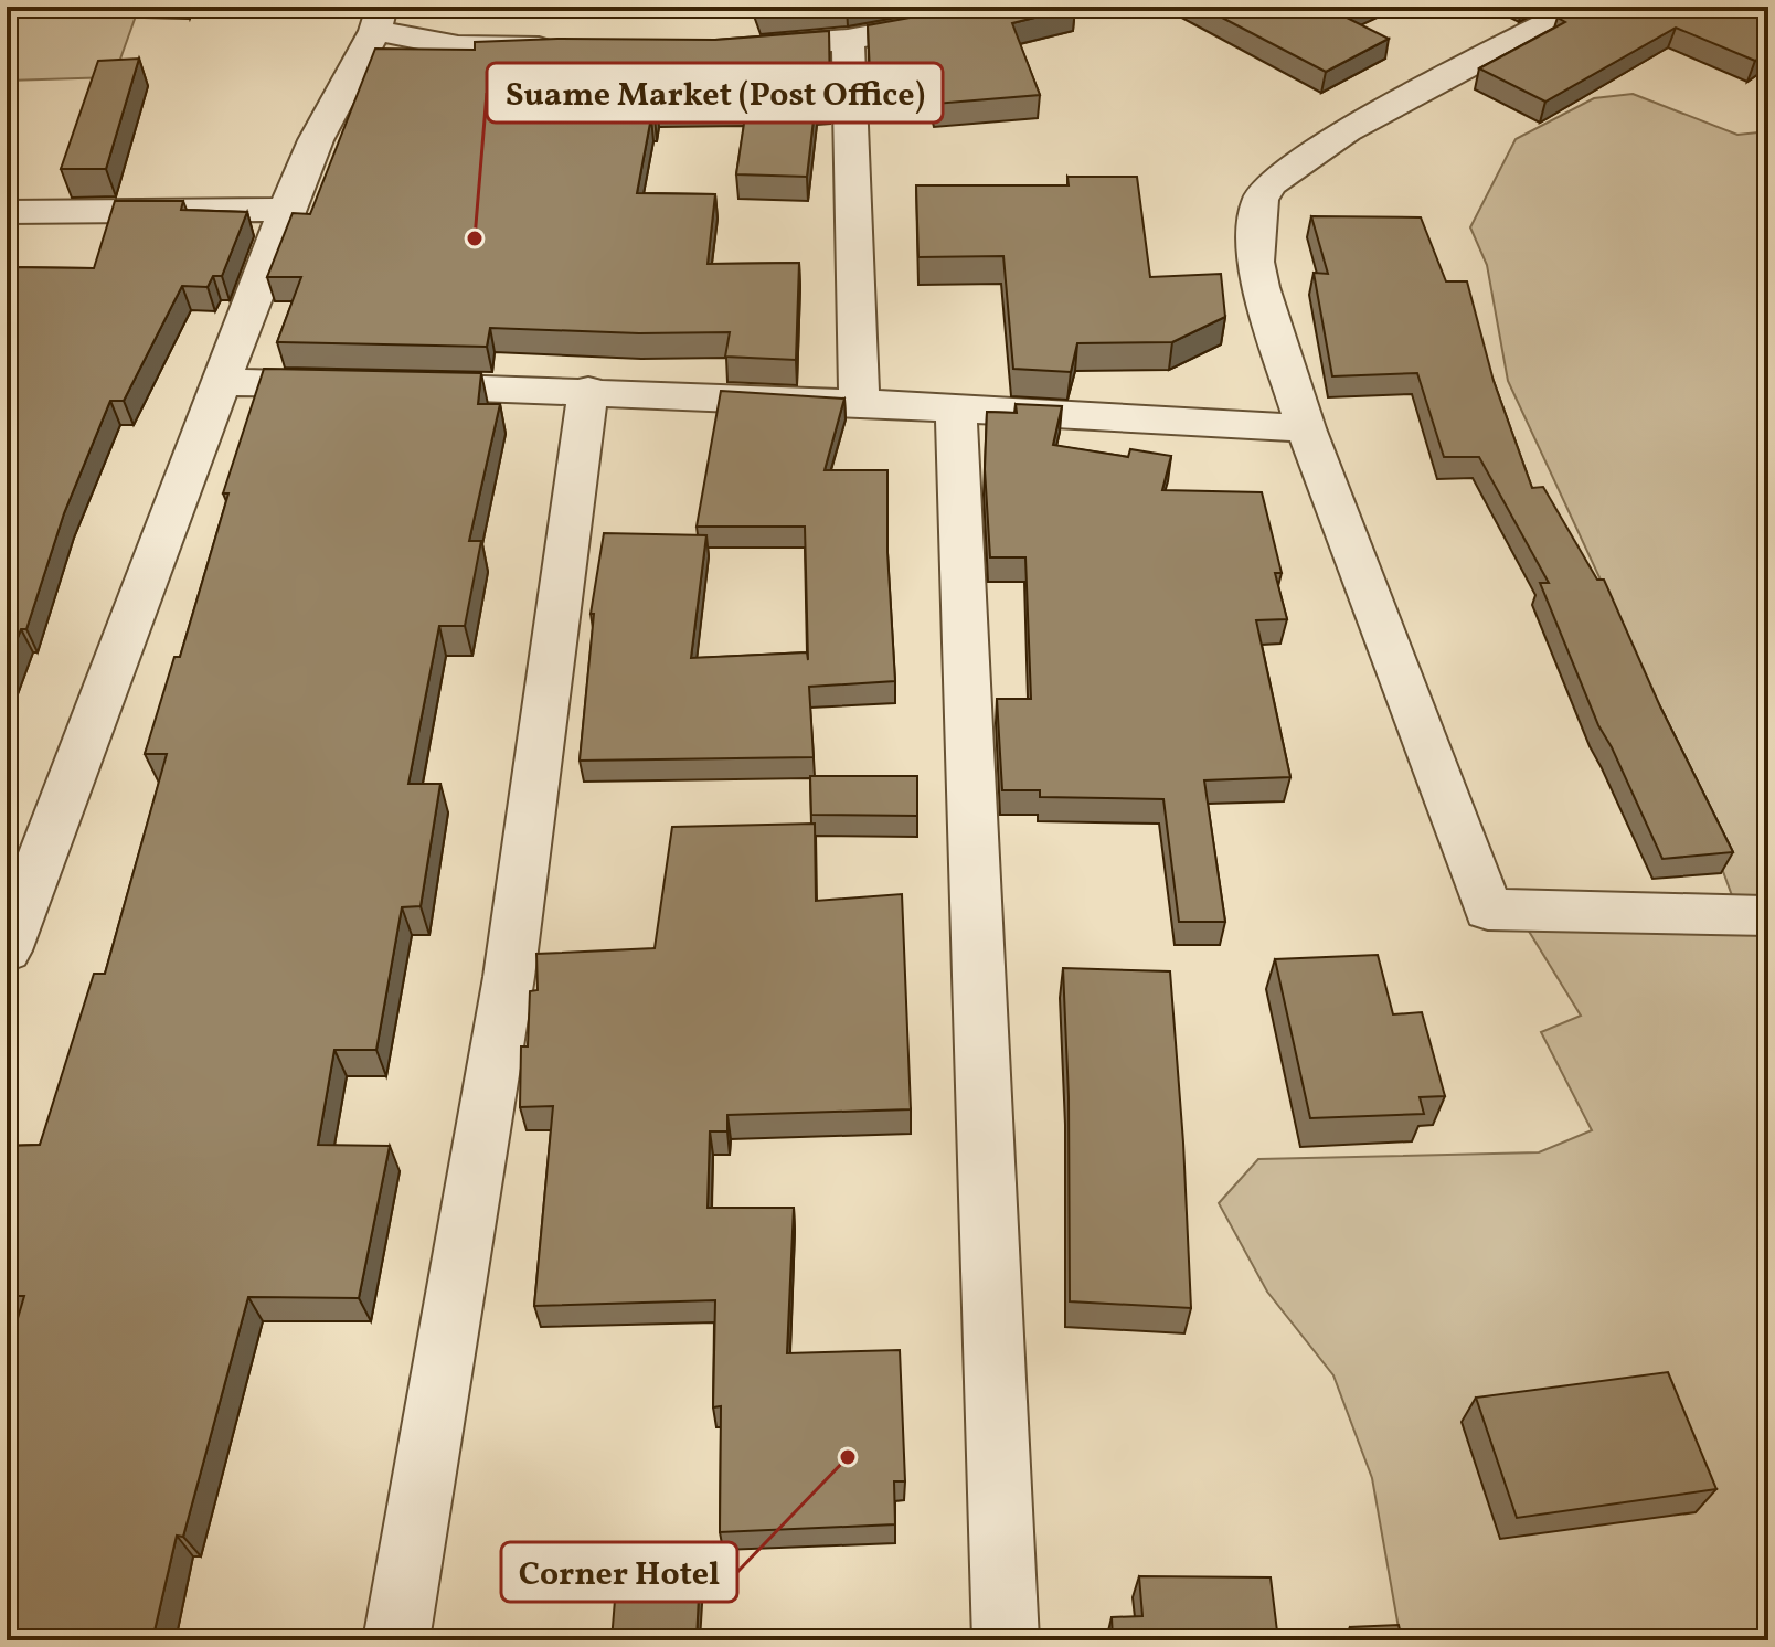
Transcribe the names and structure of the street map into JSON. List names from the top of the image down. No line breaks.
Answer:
{"places":["Suame Market (Post Office)","Corner Hotel"]}
